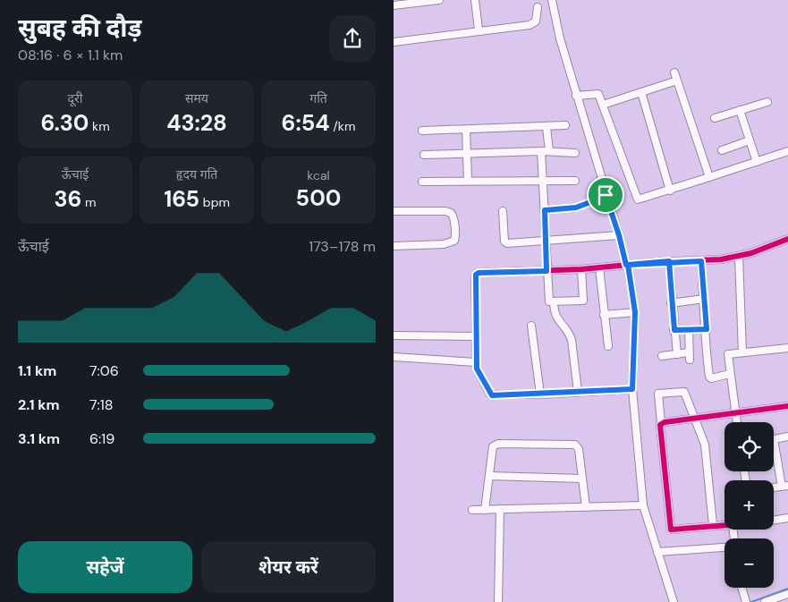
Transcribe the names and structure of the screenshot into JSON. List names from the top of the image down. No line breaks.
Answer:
{"page":{"heading":["सुबह की दौड़","08:16 · 6 × 1.1 km"],"stats":[["दूरी","6.30 km"],["समय","43:28"],["गति","6:54 /km"],["ऊँचाई","36 m"],["हृदय गति","165 bpm"],["kcal","500"]],"chart":["ऊँचाई","173–178 m"],"list":[{"name":"1.1 km","note":"7:06"},{"name":"2.1 km","note":"7:18"},{"name":"3.1 km","note":"6:19"}],"map_buttons":["+","−"],"buttons":["सहेजें","शेयर करें"]}}
